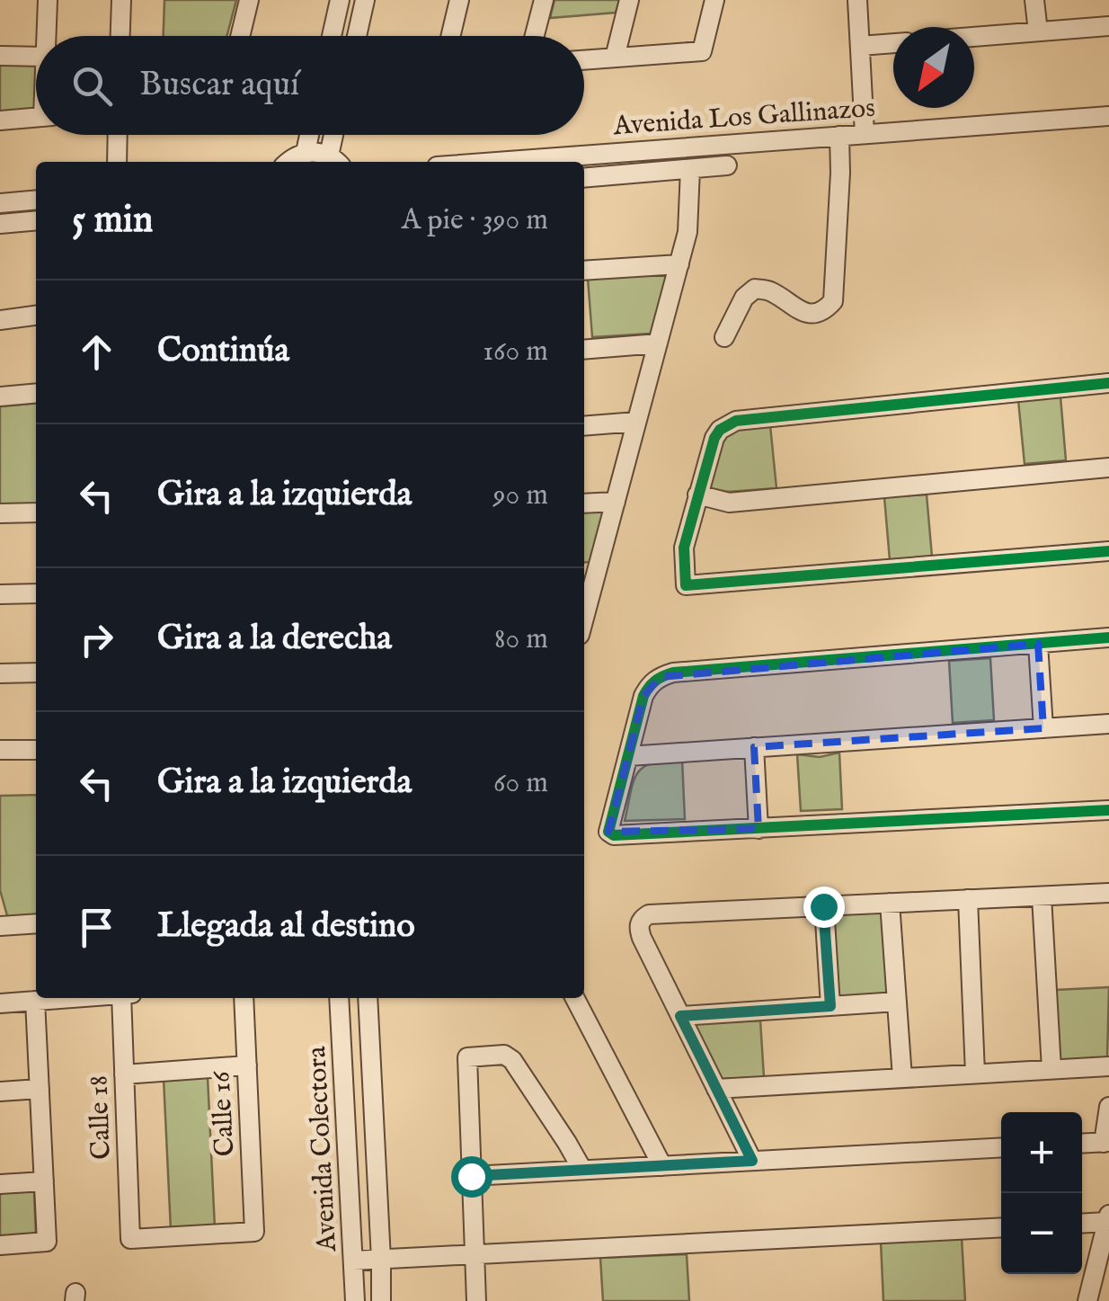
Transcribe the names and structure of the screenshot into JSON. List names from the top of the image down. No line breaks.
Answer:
{"streets":{"street":["Avenida Los Gallinazos","Calle 16","Calle 18","Avenida Colectora"]},"crossings":[["Calle 16","Calle 18"]],"north":"bottom left","page":{"search":"Buscar aquí","heading":["5 min","A pie · 390 m"],"list":[["Continúa","160 m"],["Gira a la izquierda","90 m"],["Gira a la derecha","80 m"],["Gira a la izquierda","60 m"],"Llegada al destino"],"map_buttons":["+","−"]}}
